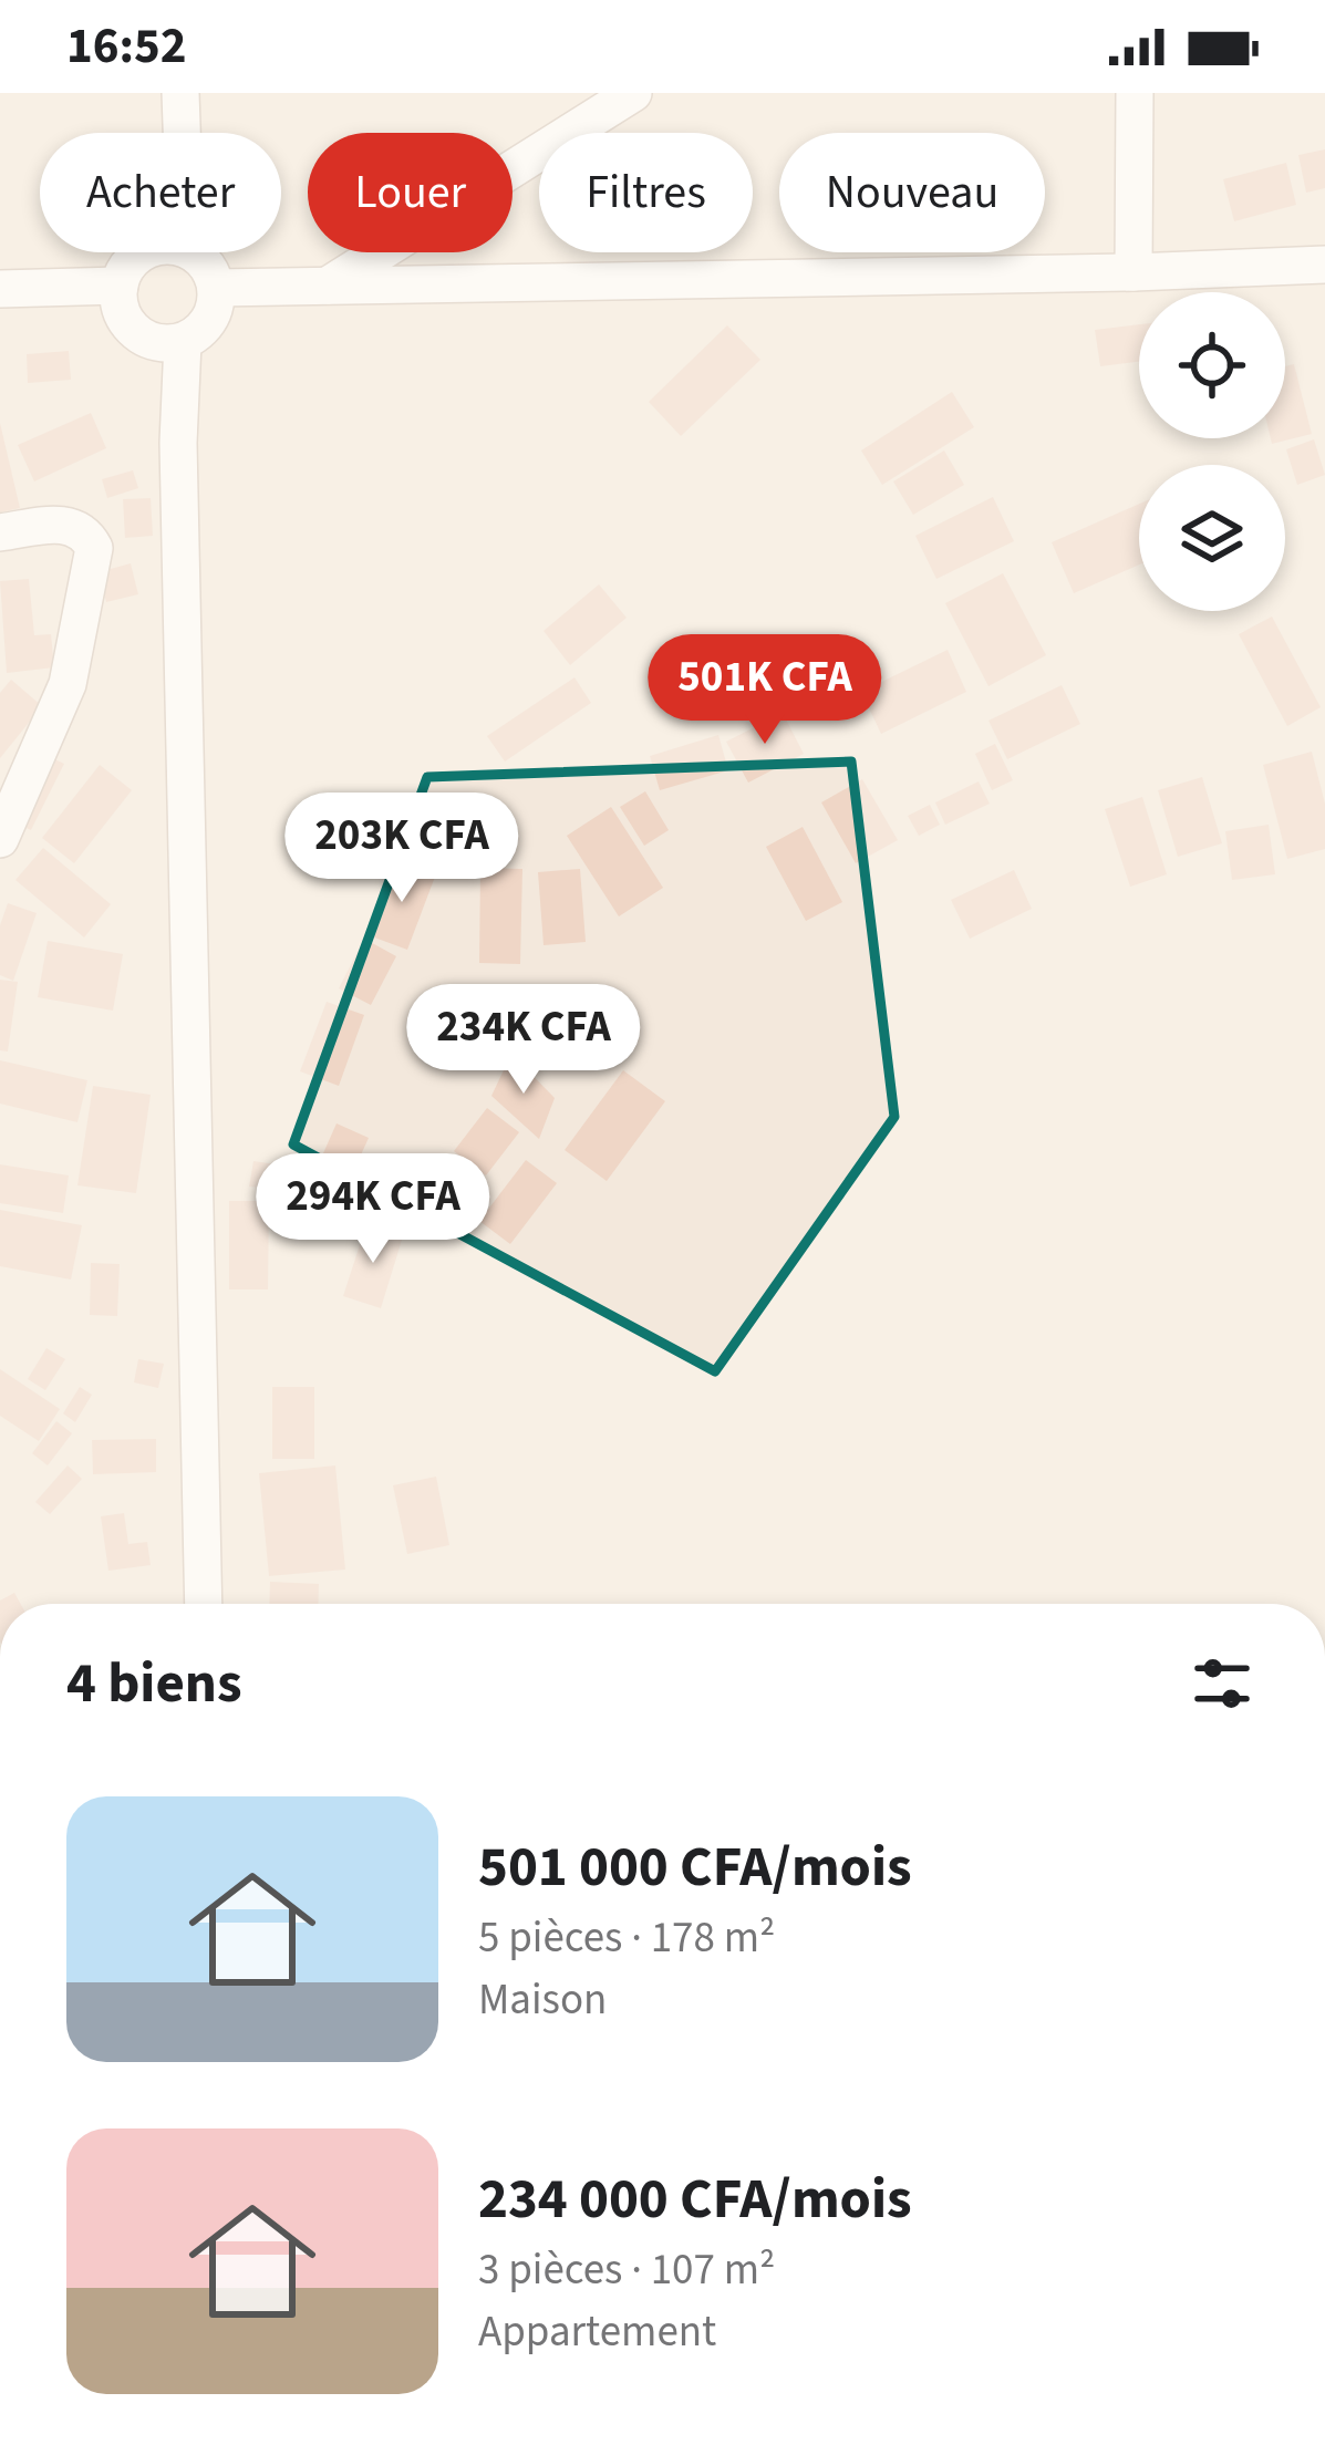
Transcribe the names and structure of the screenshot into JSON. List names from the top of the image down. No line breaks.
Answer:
{"page":{"status":"16:52","chip":["Acheter","Louer","Filtres","Nouveau"],"price":["501K CFA","203K CFA","234K CFA","294K CFA"],"heading":"4 biens","list":[{"name":"501 000 CFA/mois","note":"5 pièces · 178 m² · Maison"},{"name":"234 000 CFA/mois","note":"3 pièces · 107 m² · Appartement"}]}}
